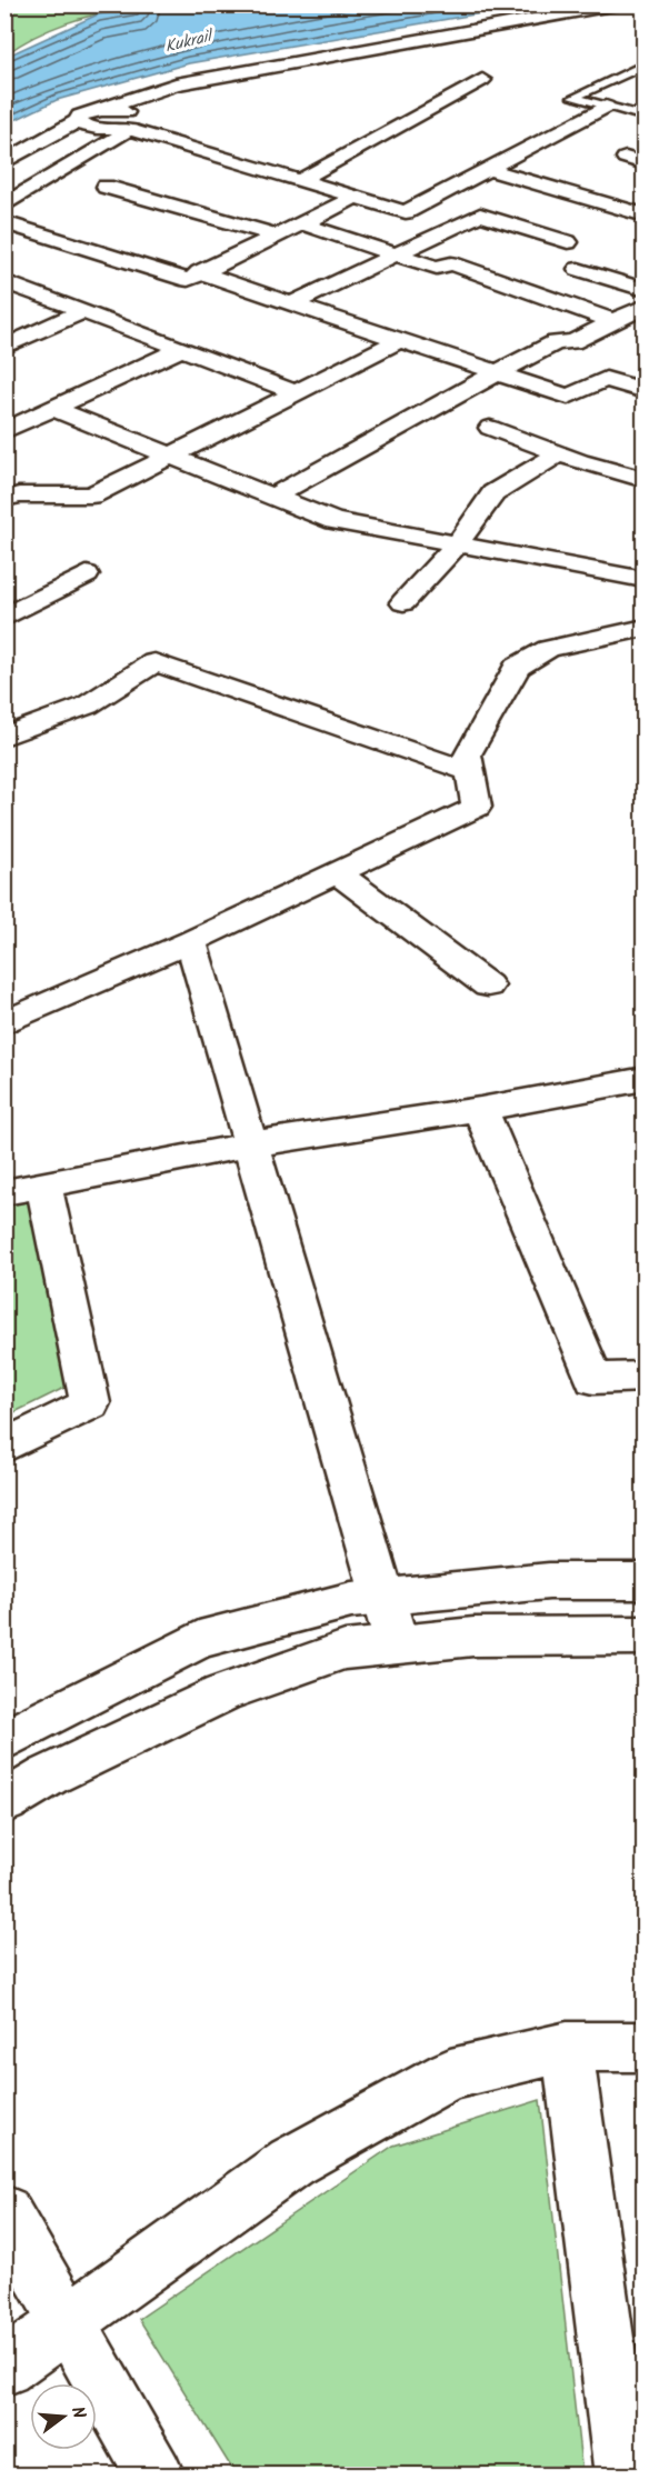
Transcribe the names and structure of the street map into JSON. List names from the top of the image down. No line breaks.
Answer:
{"water":["Kukrail"],"north":"right"}
